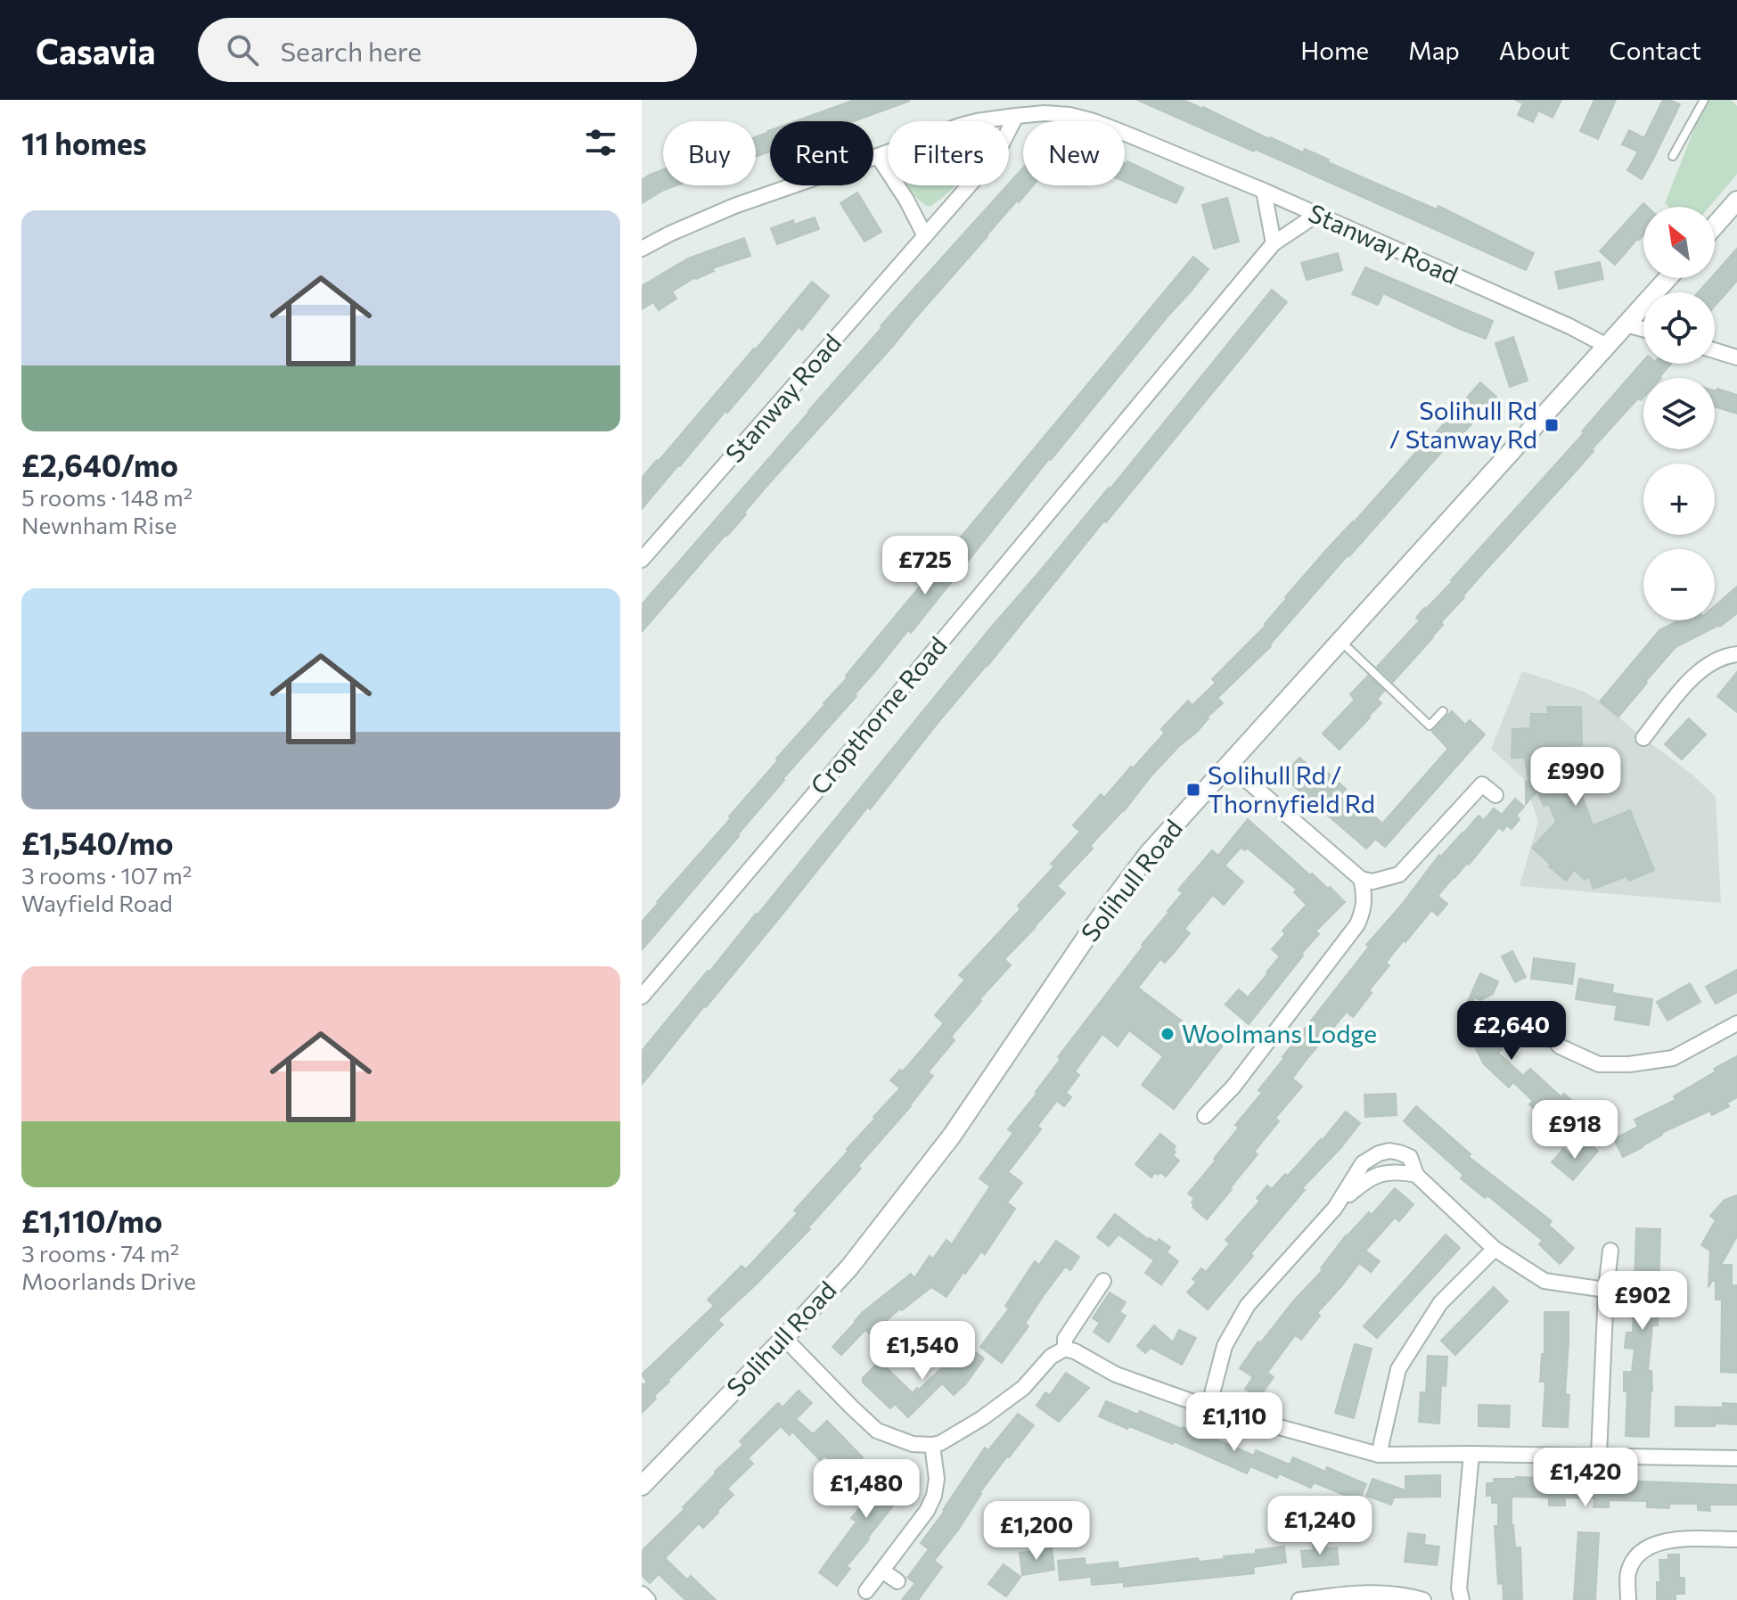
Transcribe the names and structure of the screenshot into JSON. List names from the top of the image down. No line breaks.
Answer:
{"streets":{"street":["Stanway Road","Cropthorne Road","Solihull Road"]},"crossings":[["Stanway Road","Cropthorne Road"],["Stanway Road","Solihull Road"]],"places":{"transit":["Solihull Rd / Stanway Rd","Solihull Rd / Thornyfield Rd"],"other":["Woolmans Lodge"]},"north":"top left","page":{"header":"Casavia","search":"Search here","nav":["Home","Map","About","Contact"],"heading":"11 homes","chip":["Buy","Rent","Filters","New"],"list":[{"name":"£2,640/mo","note":"5 rooms · 148 m² · Newnham Rise"},{"name":"£1,540/mo","note":"3 rooms · 107 m² · Wayfield Road"},{"name":"£1,110/mo","note":"3 rooms · 74 m² · Moorlands Drive"}],"map_buttons":["+","−"],"price":["£725","£990","£2,640","£918","£902","£1,540","£1,110","£1,420","£1,480","£1,240","£1,200"]}}
